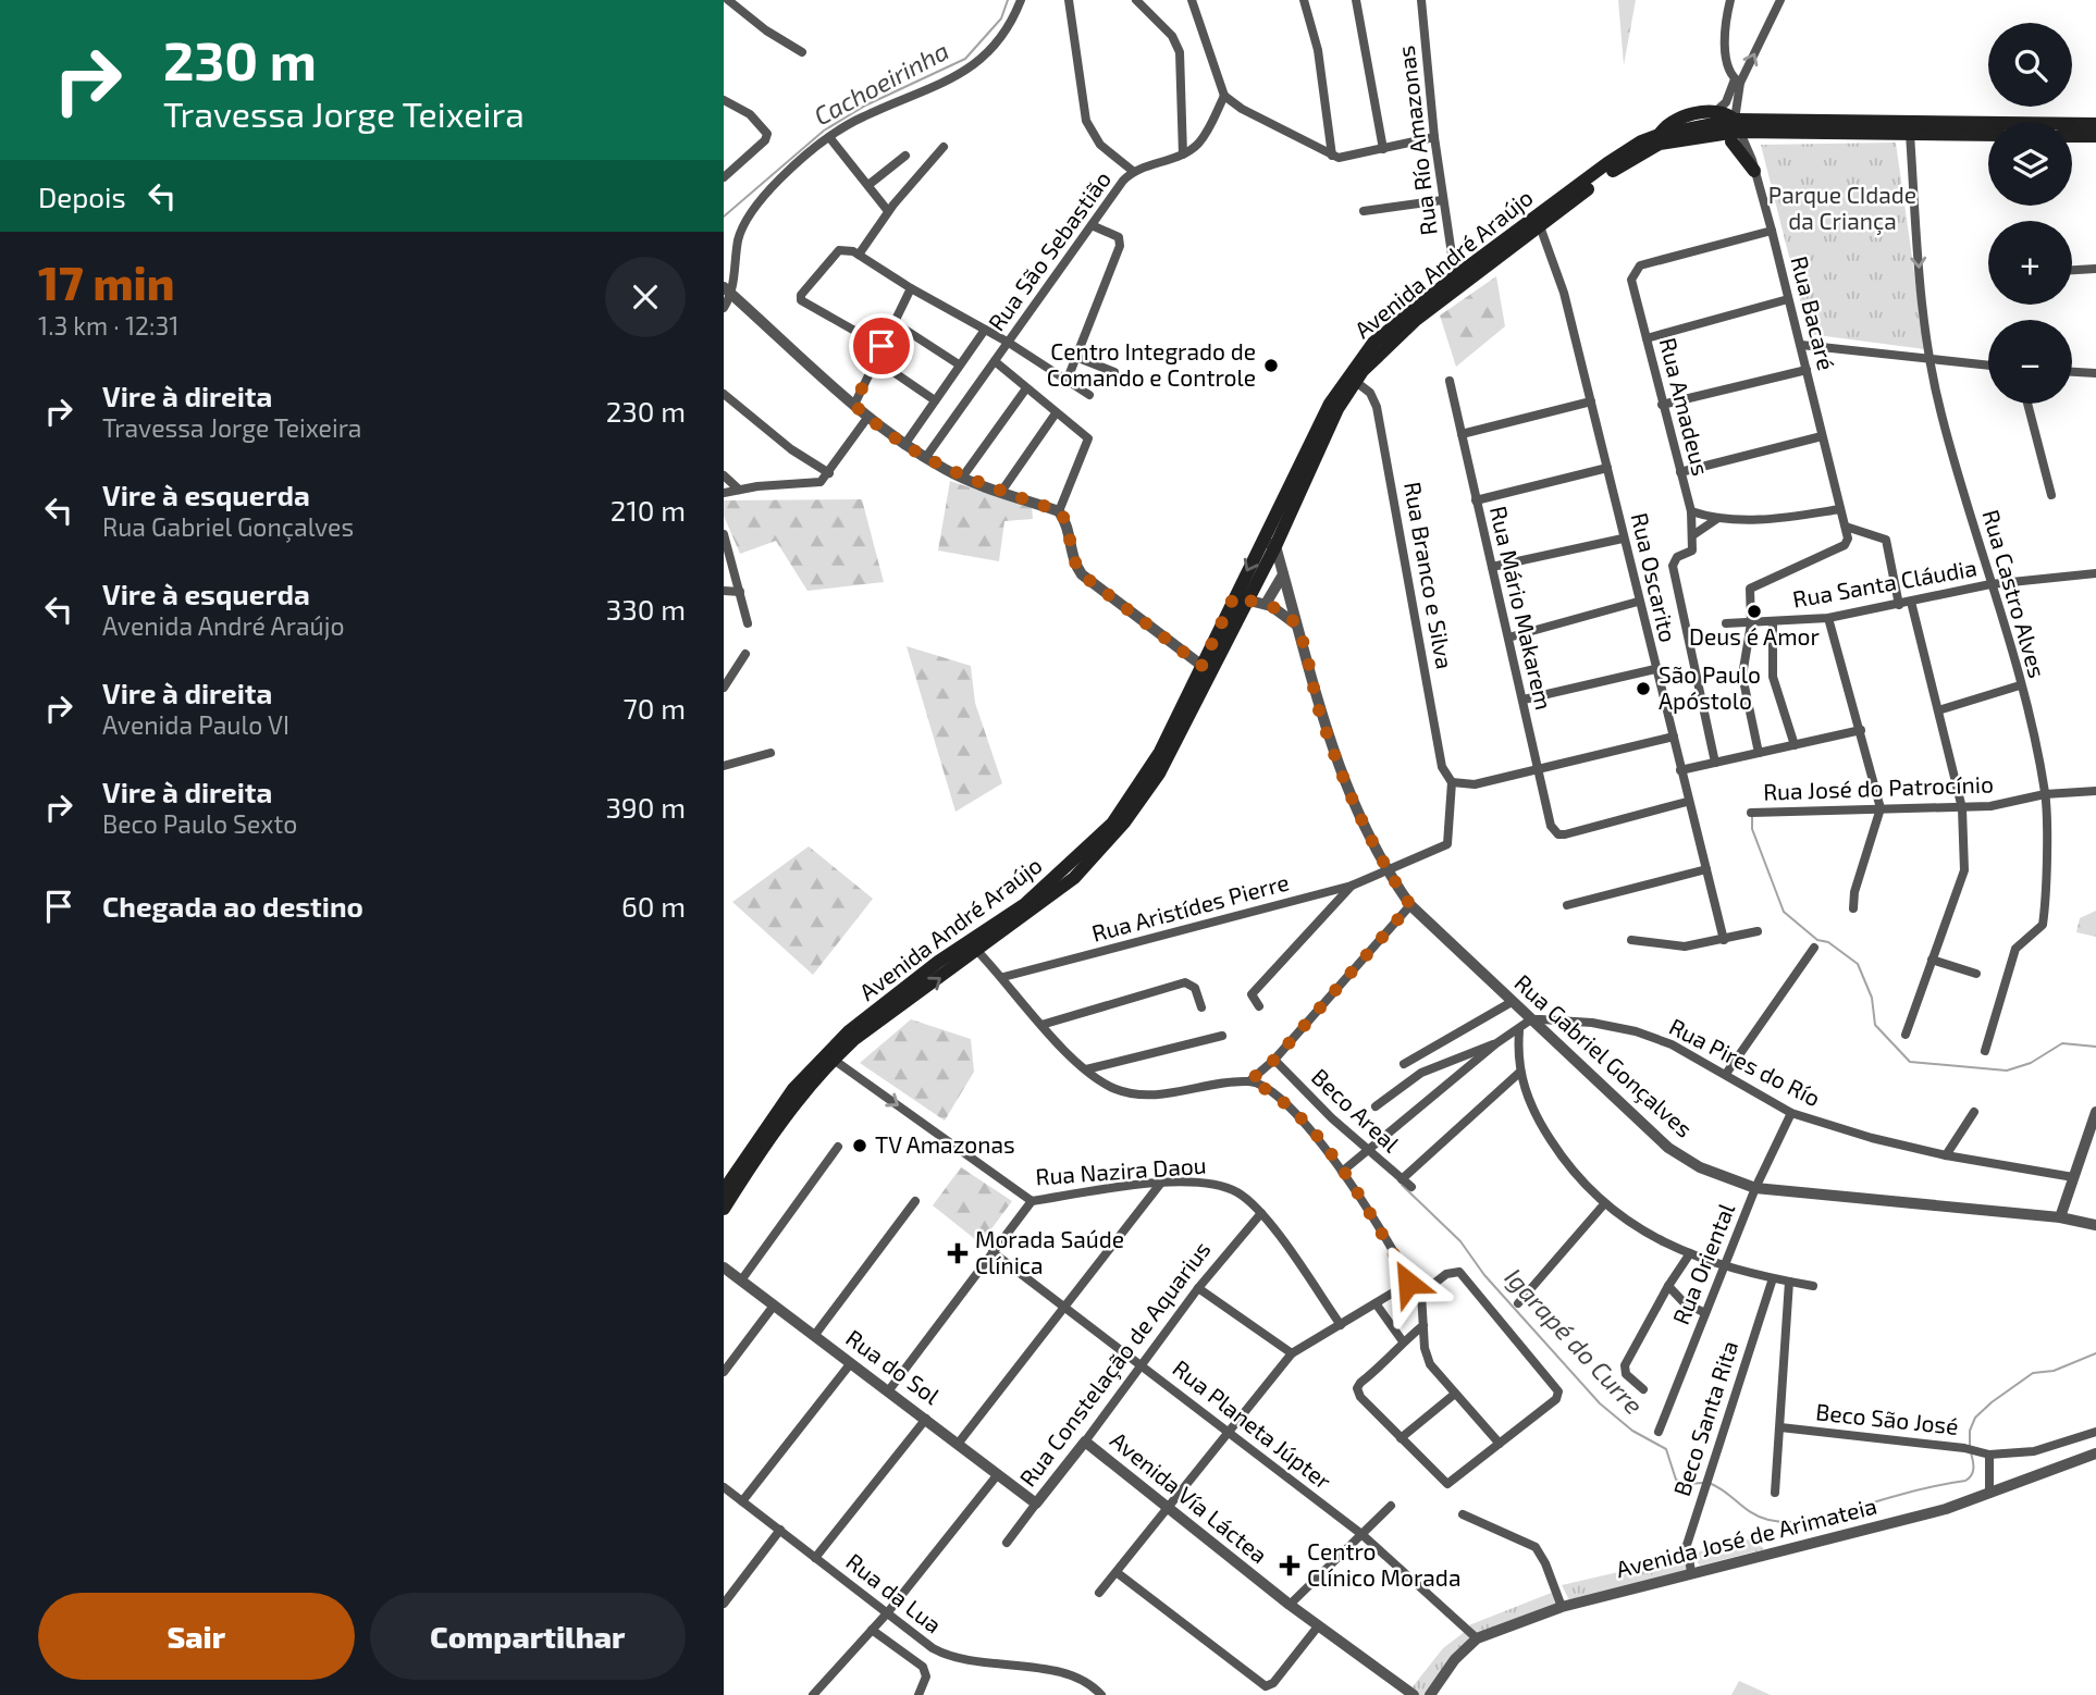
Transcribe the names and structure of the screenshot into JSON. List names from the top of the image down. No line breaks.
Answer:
{"streets":{"main road":["Avenida André Araújo"],"street":["Rua Río Amazonas","Rua São Sebastião","Rua Bacaré","Rua Amadeus","Rua Branco e Silva","Rua Oscarito","Rua Santa Cláudia","Rua Castro Alves","Rua Mário Makarem","Rua José do Patrocínio","Rua Aristídes Pierre","Rua Gabriel Gonçalves","Rua Pires do Río","Beco Areal","Rua Nazira Daou","Rua Oriental","Rua Constelação de Aquarius","Rua do Sol","Beco Santa Rita","Beco São José","Rua Planeta Júpter","Avenida Vía Láctea","Avenida José de Arimateia","Rua da Lua"]},"crossings":[["Rua Río Amazonas","Avenida André Araújo"],["Avenida André Araújo","Rua Bacaré"],["Avenida André Araújo","Rua Branco e Silva"],["Avenida André Araújo","Rua Oscarito"],["Avenida André Araújo","Rua Castro Alves"],["Avenida André Araújo","Rua Gabriel Gonçalves"],["Avenida André Araújo","Rua Nazira Daou"],["Rua Bacaré","Rua Amadeus"],["Rua Branco e Silva","Rua Aristídes Pierre"],["Rua Oscarito","Rua Mário Makarem"],["Rua Santa Cláudia","Rua Castro Alves"],["Rua Castro Alves","Rua José do Patrocínio"],["Rua Aristídes Pierre","Rua Gabriel Gonçalves"],["Rua Gabriel Gonçalves","Rua Pires do Río"],["Rua Gabriel Gonçalves","Rua Oriental"],["Rua Pires do Río","Rua Oriental"],["Rua Nazira Daou","Rua Constelação de Aquarius"],["Rua Constelação de Aquarius","Rua do Sol"],["Rua Constelação de Aquarius","Rua Planeta Júpter"],["Rua Constelação de Aquarius","Avenida Vía Láctea"],["Beco Santa Rita","Avenida José de Arimateia"],["Rua Planeta Júpter","Avenida José de Arimateia"]],"one_way":["Rua Nazira Daou"],"water":["Cachoeirinha","Igarapé do Curre"],"parks":["Parque CIdade da Criança"],"places":{"other":["Centro Integrado de Comando e Controle","Deus é Amor","São Paulo Apóstolo","TV Amazonas"],"health":["Morada Saúde Clínica","Centro Clínico Morada"]},"page":{"turn":["230 m","Travessa Jorge Teixeira"],"map_buttons":["+","−"],"then":"Depois","heading":["17 min","1.3 km · 12:31"],"list":[{"name":"Vire à direita","note":"Travessa Jorge Teixeira","value":"230 m"},{"name":"Vire à esquerda","note":"Rua Gabriel Gonçalves","value":"210 m"},{"name":"Vire à esquerda","note":"Avenida André Araújo","value":"330 m"},{"name":"Vire à direita","note":"Avenida Paulo VI","value":"70 m"},{"name":"Vire à direita","note":"Beco Paulo Sexto","value":"390 m"},{"name":"Chegada ao destino","value":"60 m"}],"buttons":["Sair","Compartilhar"]}}
